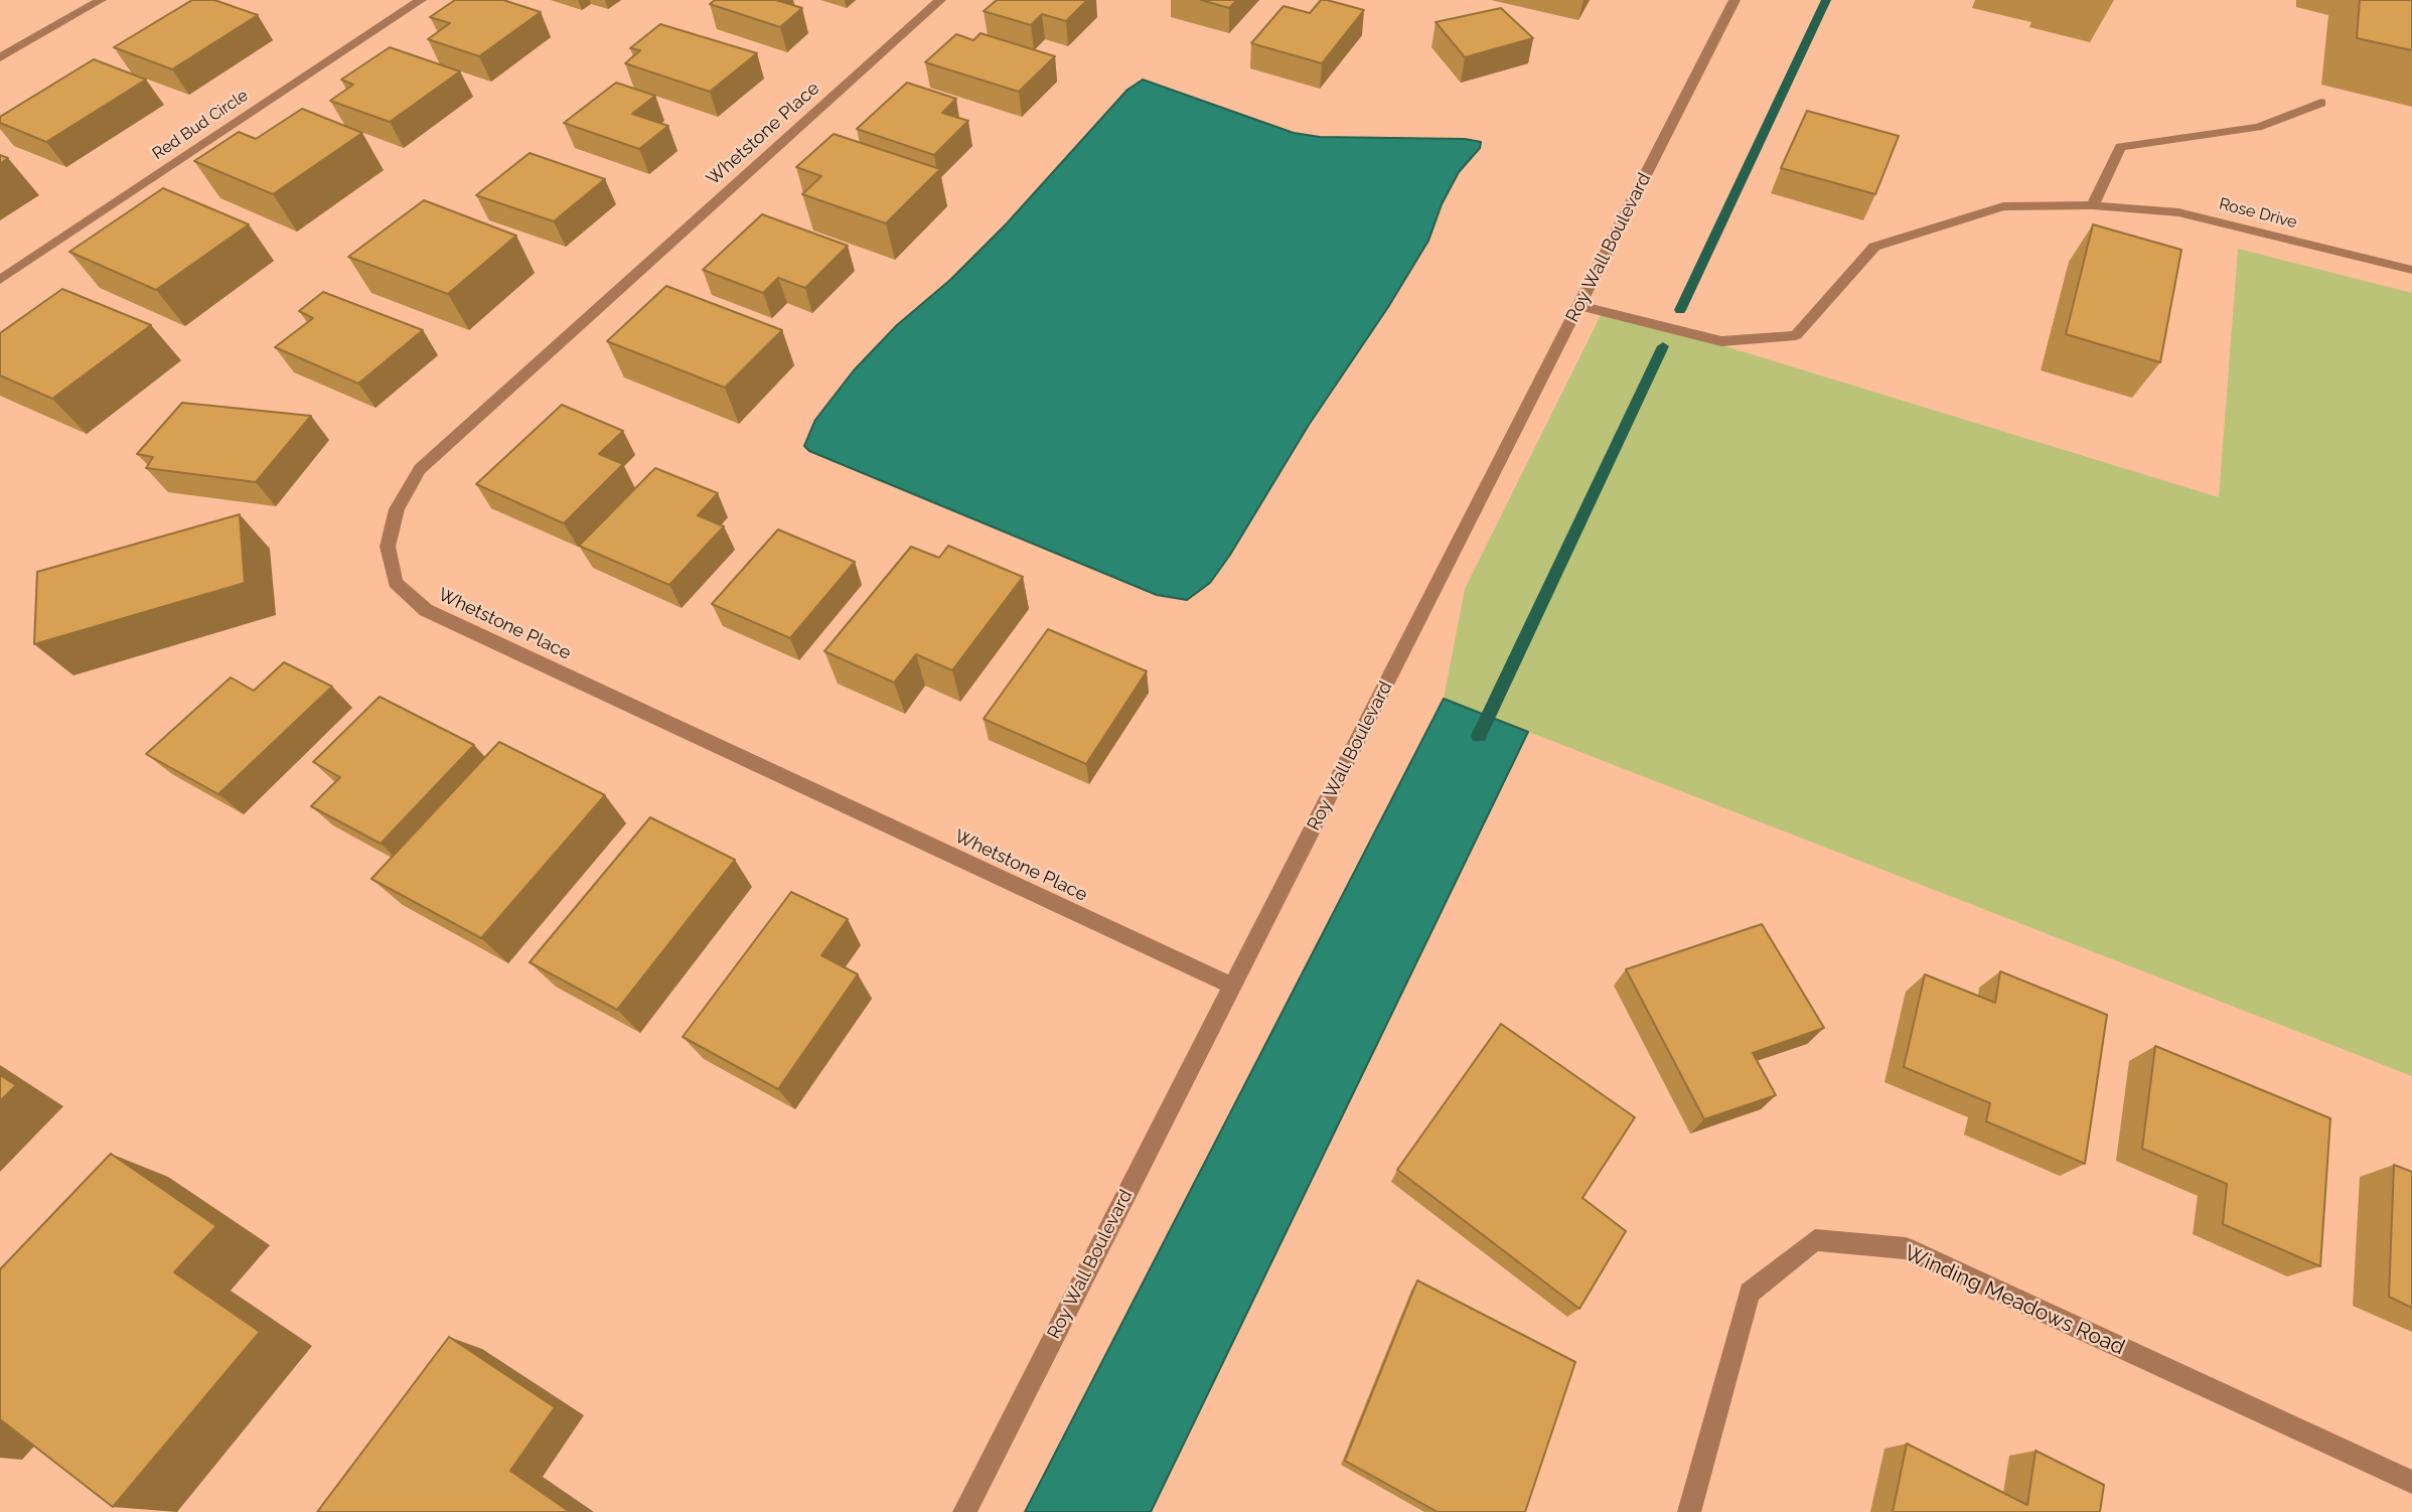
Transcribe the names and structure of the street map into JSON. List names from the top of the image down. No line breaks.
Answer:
{"streets":{"street":["Red Bud Circle","Whetstone Place","Rose Drive","Roy Wall Boulevard","Winding Meadows Road"]},"crossings":[["Whetstone Place","Roy Wall Boulevard"],["Rose Drive","Roy Wall Boulevard"]]}
